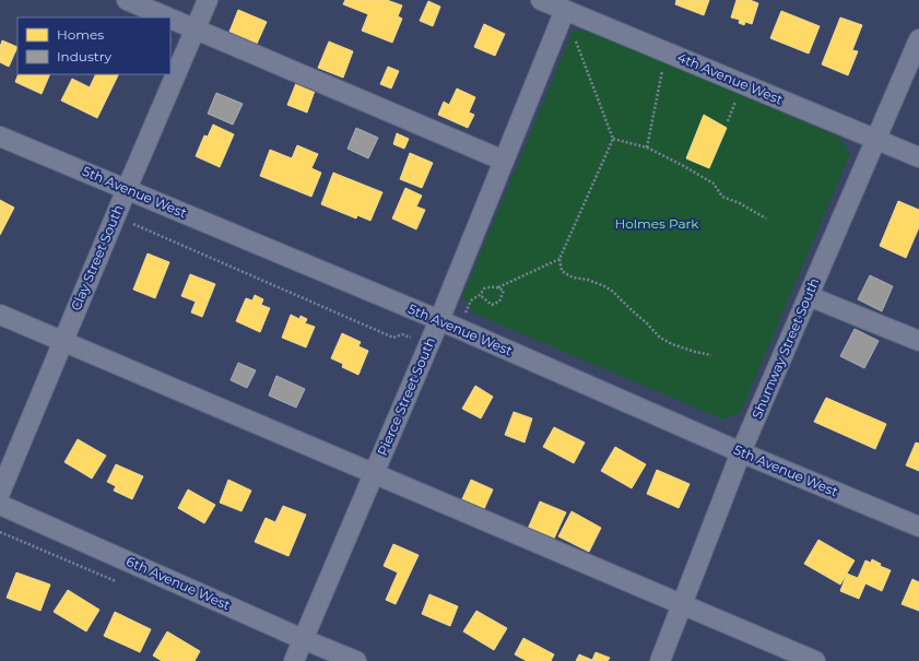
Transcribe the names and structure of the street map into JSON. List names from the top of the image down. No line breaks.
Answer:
{"streets":{"street":["4th Avenue West","5th Avenue West","Clay Street South","Shumway Street South","Pierce Street South","6th Avenue West"]},"crossings":[["4th Avenue West","Shumway Street South"],["4th Avenue West","Pierce Street South"],["5th Avenue West","Clay Street South"],["5th Avenue West","Shumway Street South"],["5th Avenue West","Pierce Street South"],["Pierce Street South","6th Avenue West"]],"parks":["Holmes Park"],"legend":["Homes","Industry"]}
